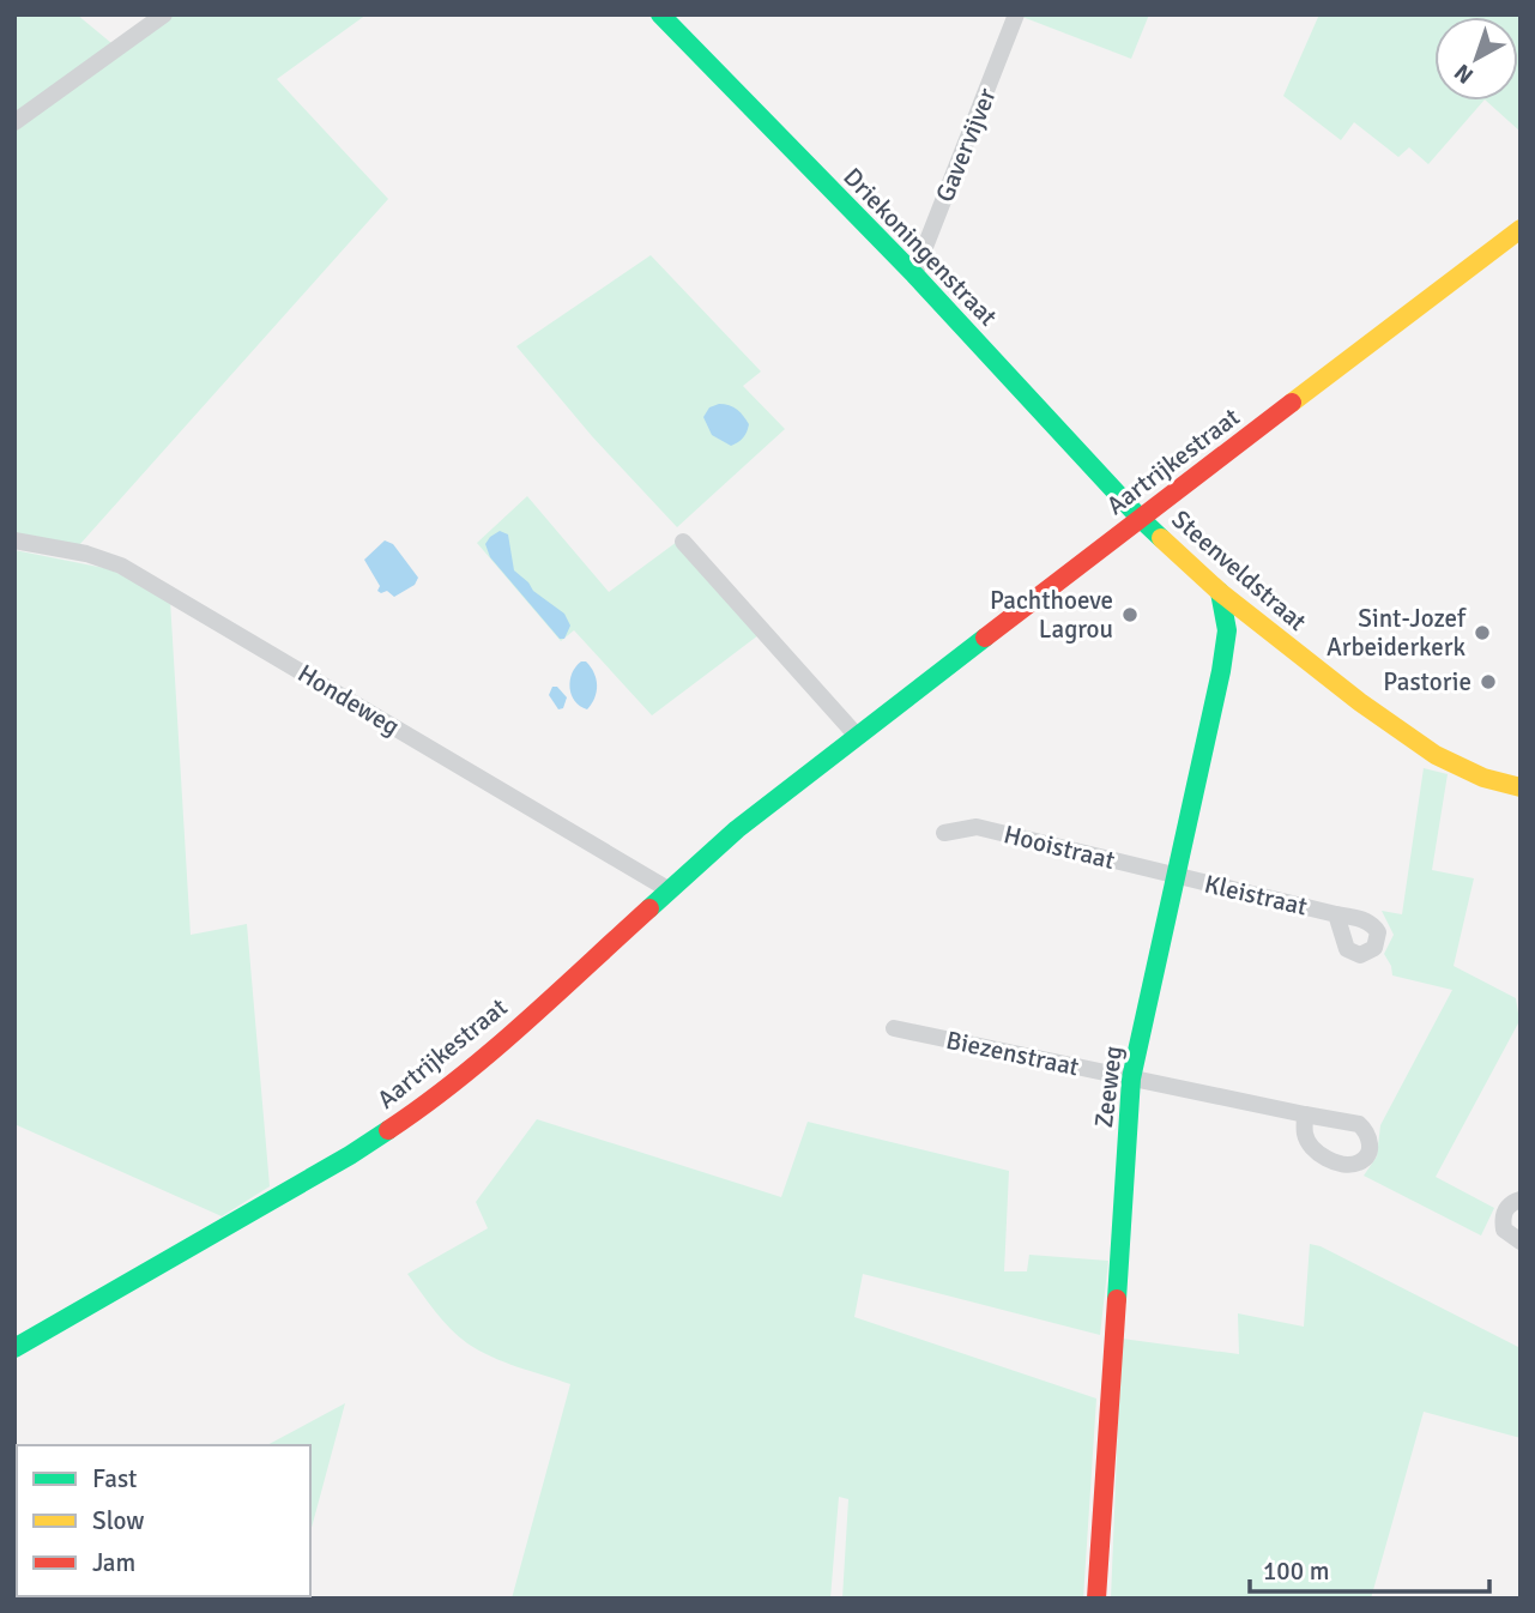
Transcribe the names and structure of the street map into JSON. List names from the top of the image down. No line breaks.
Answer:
{"streets":{"street":["Gavervijver","Driekoningenstraat","Aartrijkestraat","Steenveldstraat","Hondeweg","Hooistraat","Kleistraat","Biezenstraat","Zeeweg"]},"crossings":[["Gavervijver","Driekoningenstraat"],["Driekoningenstraat","Aartrijkestraat"],["Driekoningenstraat","Steenveldstraat"],["Aartrijkestraat","Steenveldstraat"],["Aartrijkestraat","Hondeweg"],["Steenveldstraat","Zeeweg"],["Hooistraat","Kleistraat"],["Hooistraat","Zeeweg"],["Kleistraat","Zeeweg"],["Biezenstraat","Zeeweg"]],"places":["Pachthoeve Lagrou","Sint-Jozef Arbeiderkerk","Pastorie"],"legend":["Fast","Slow","Jam"],"scale_bar":"100 m","north":"bottom left"}
